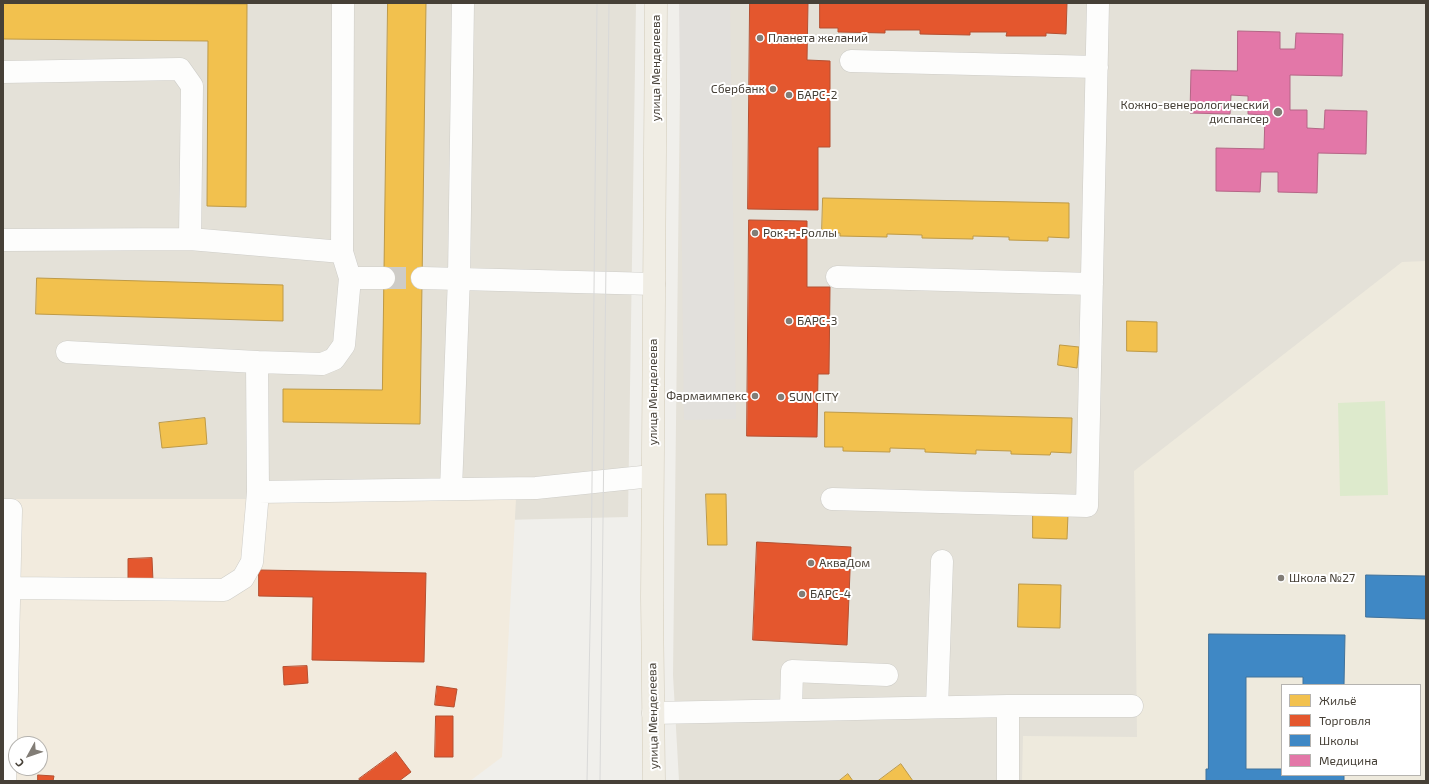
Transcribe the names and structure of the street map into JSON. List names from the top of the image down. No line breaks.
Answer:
{"streets":{"main road":["улица Менделеева"]},"places":["Планета желаний","Сбербанк","БАРС-2","Кожно-венерологический диспансер","Рок-н-Роллы","БАРС-3","Фармаимпекс","SUN CITY","АкваДом","Школа №27","БАРС-4"],"legend":["Жильё","Торговля","Школы","Медицина"],"north":"bottom left"}
